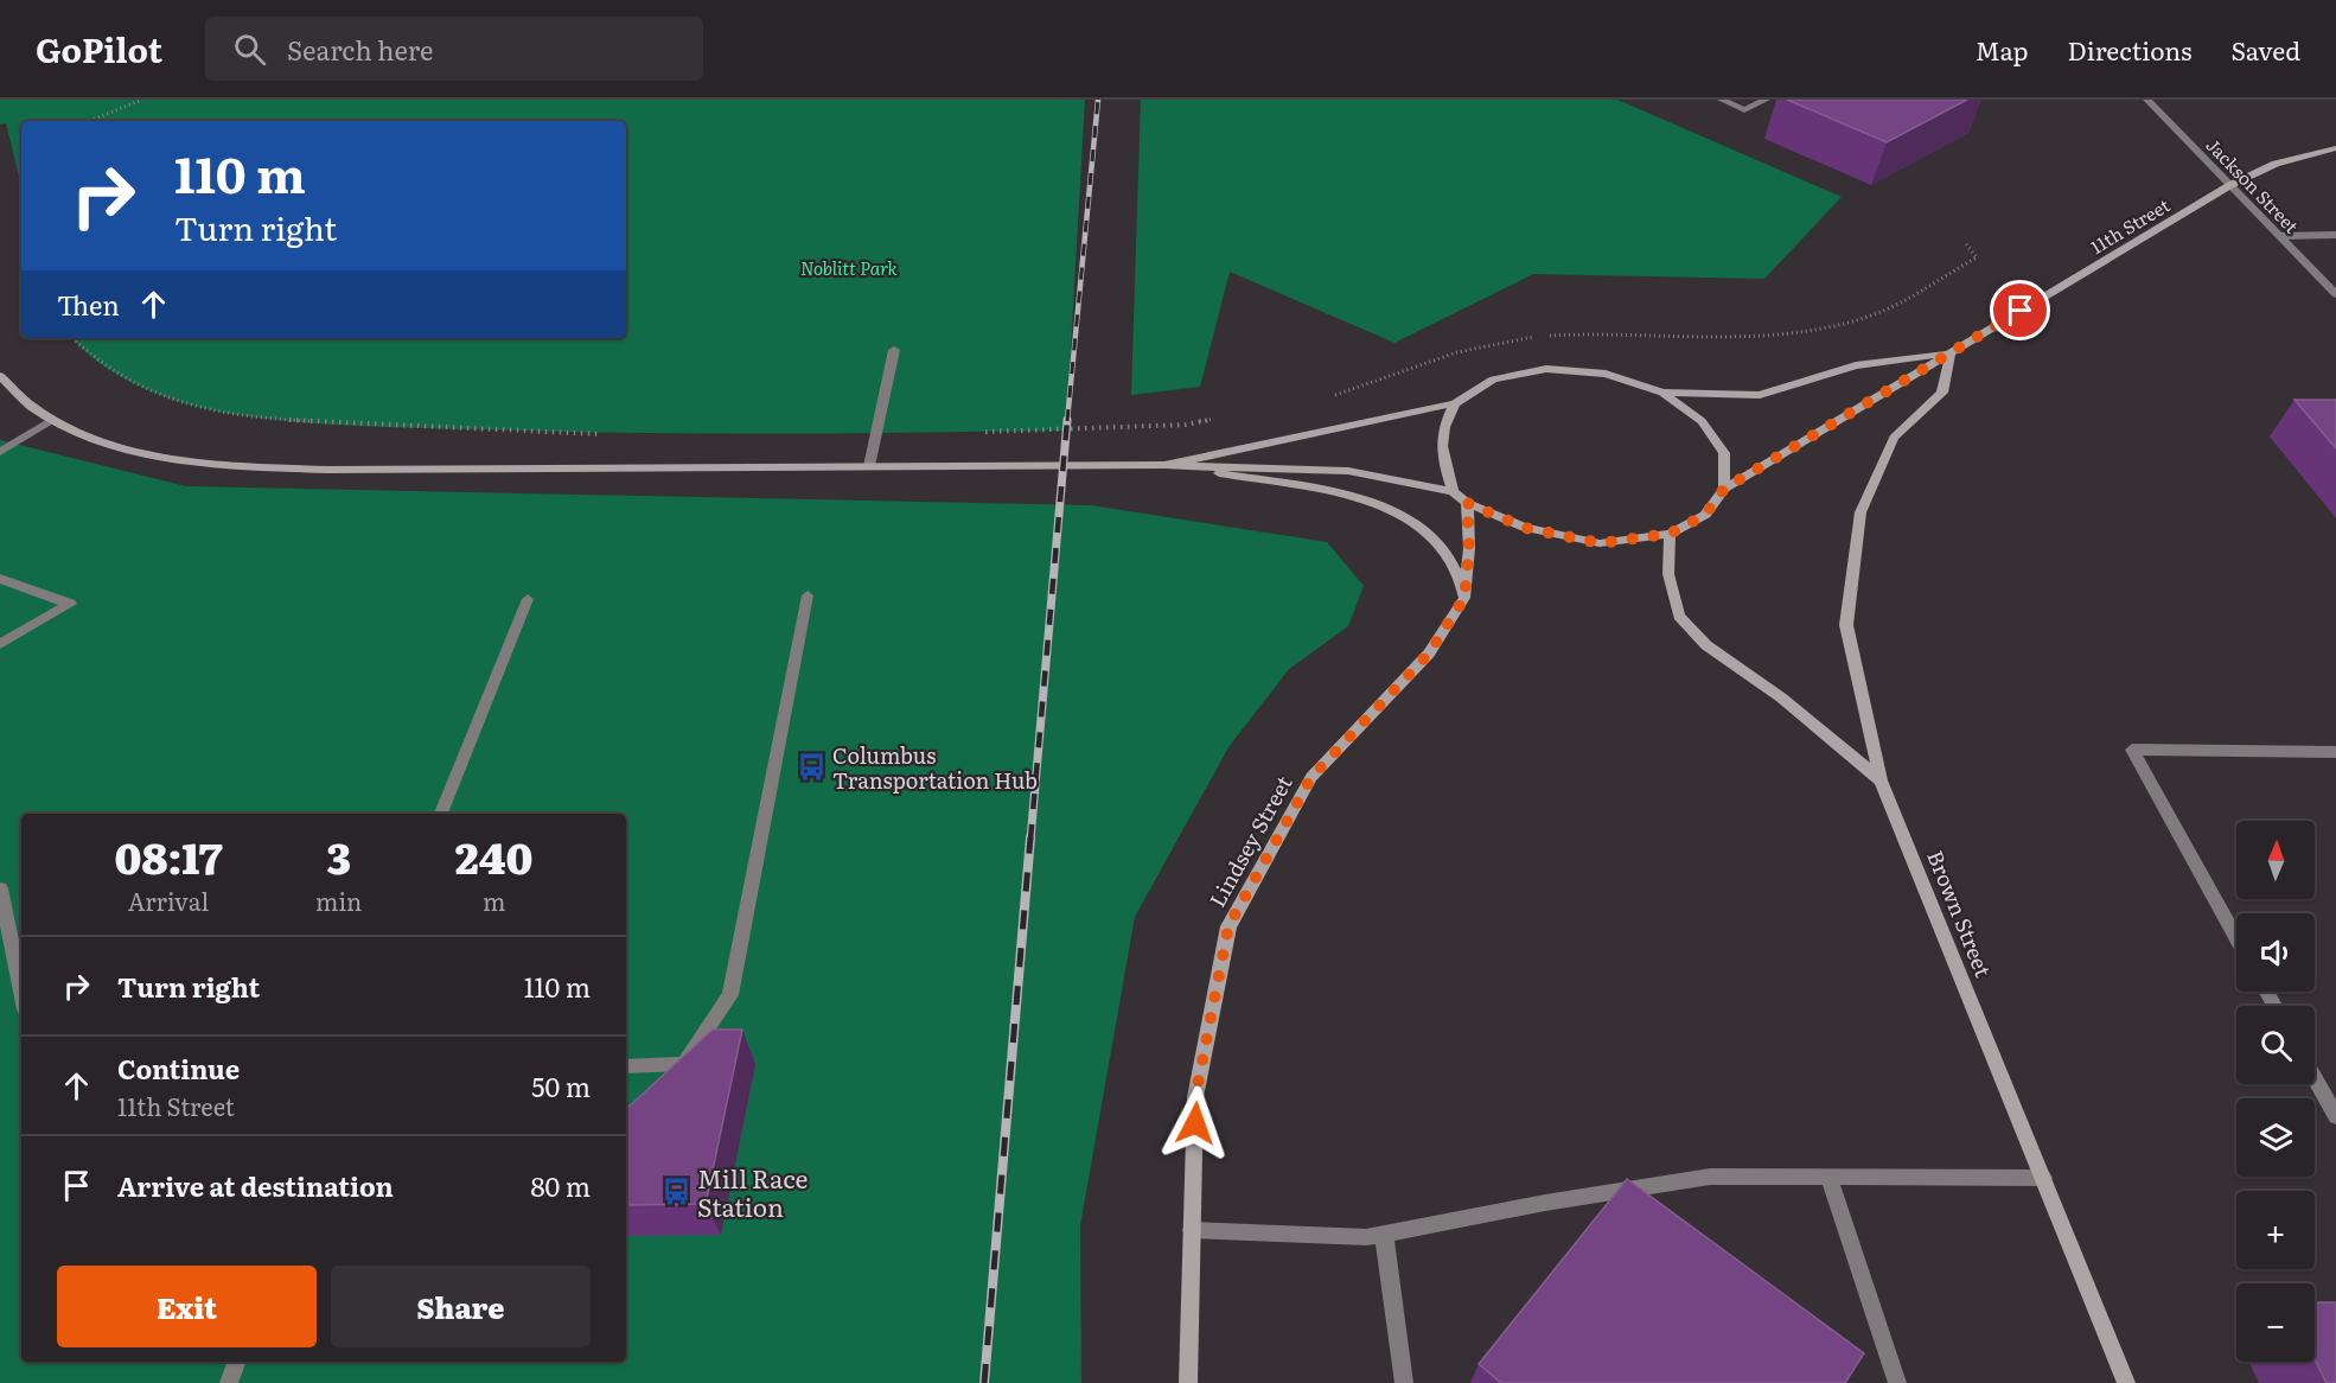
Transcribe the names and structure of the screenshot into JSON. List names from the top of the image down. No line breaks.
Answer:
{"streets":{"main road":["11th Street","Lindsey Street","Brown Street"],"street":["Jackson Street"]},"crossings":[["Jackson Street","11th Street"],["11th Street","Lindsey Street"],["11th Street","Brown Street"],["Lindsey Street","Brown Street"]],"parks":["Noblitt Park"],"places":{"bus stop":["Columbus Transportation Hub","Mill Race Station"]},"north":"top","page":{"header":"GoPilot","search":"Search here","nav":["Map","Directions","Saved"],"turn":["110 m","Turn right"],"then":"Then","eta":["08:17","Arrival","3","min","240","m"],"map_buttons":["+","−"],"list":[{"name":"Turn right","value":"110 m"},{"name":"Continue","note":"11th Street","value":"50 m"},{"name":"Arrive at destination","value":"80 m"}],"buttons":["Exit","Share"]}}
